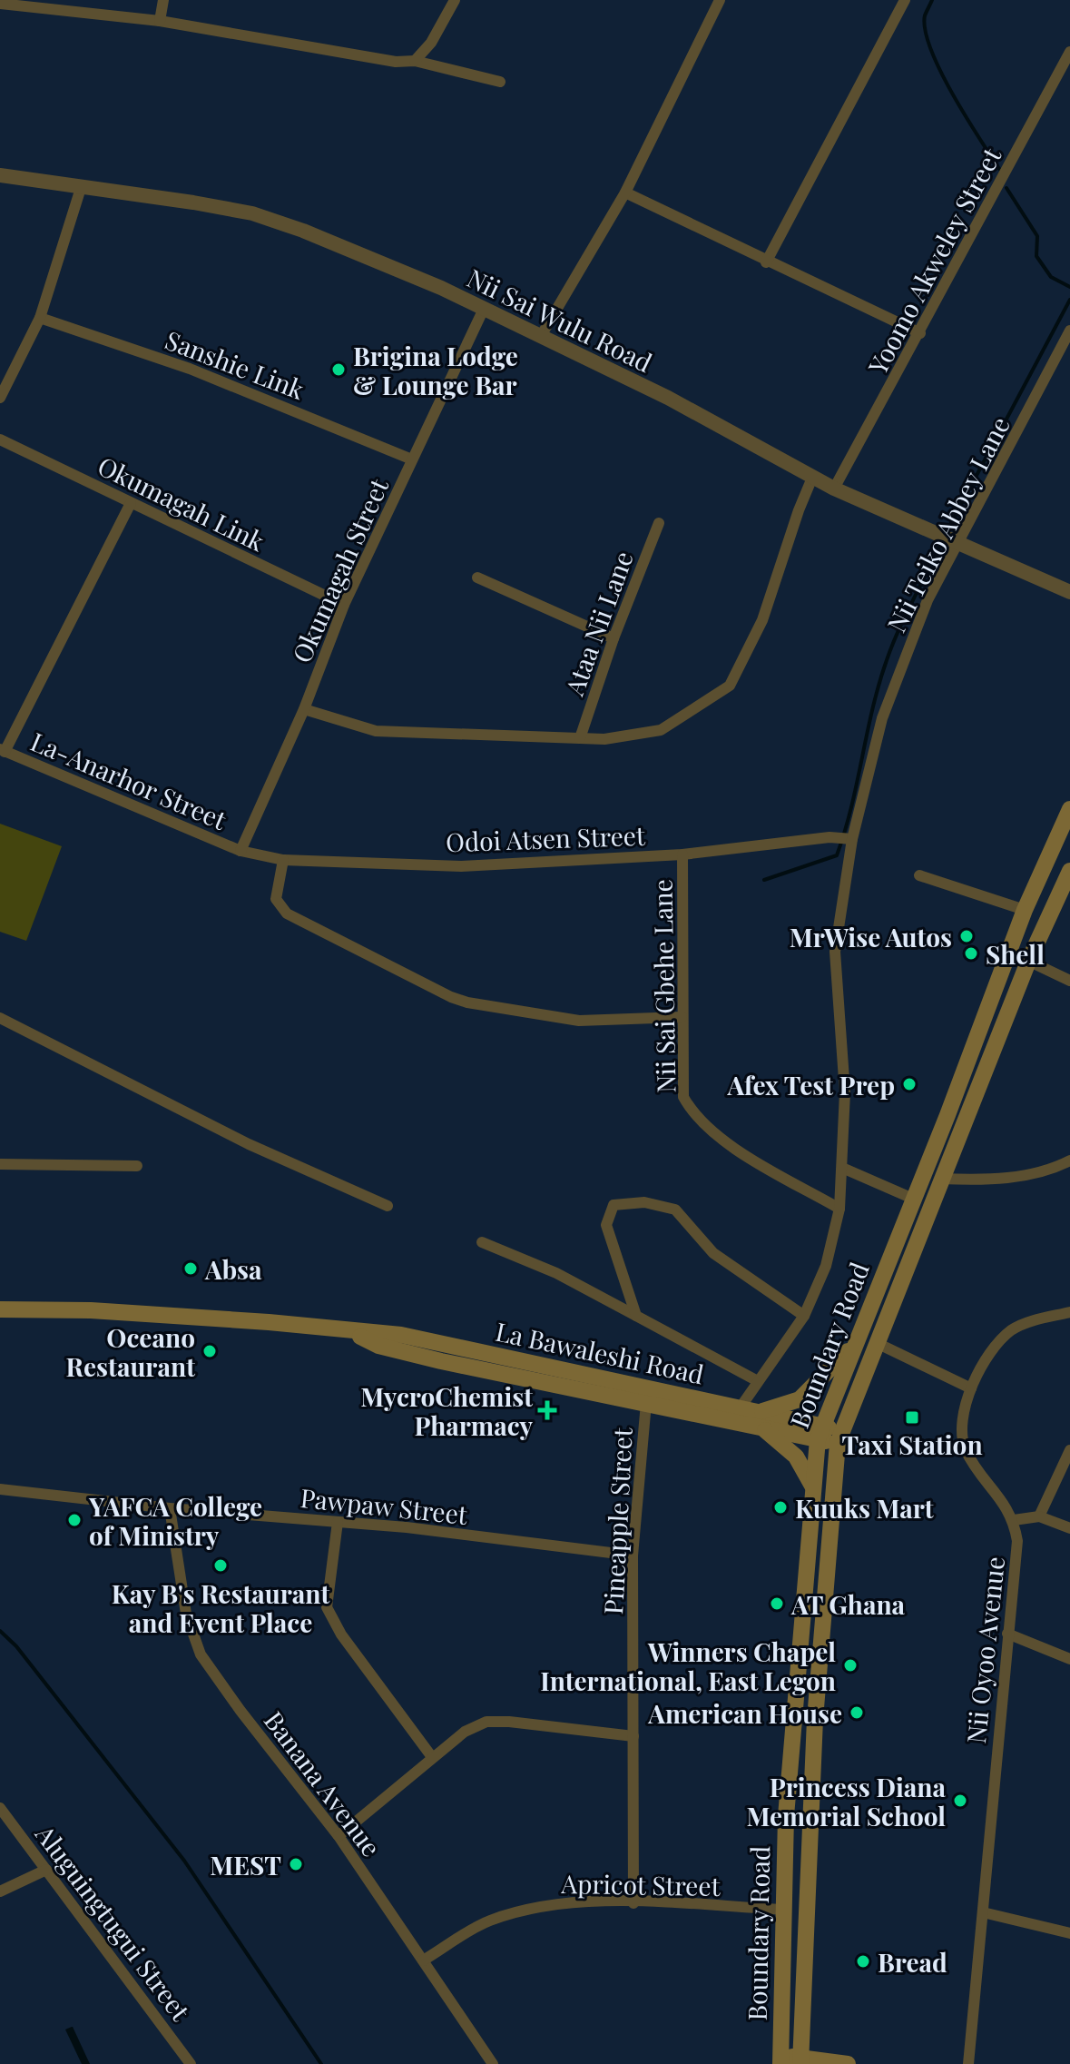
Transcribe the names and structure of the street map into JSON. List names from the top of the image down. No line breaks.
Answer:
{"streets":{"main road":["Boundary Road","La Bawaleshi Road"],"street":["Yoomo Akweley Street","Nii Sai Wulu Road","Sanshie Link","Okumagah Link","Nii Teiko Abbey Lane","Okumagah Street","Ataa Nii Lane","La-Anarhor Street","Odoi Atsen Street","Nii Sai Gbehe Lane","Pawpaw Street","Pineapple Street","Nii Oyoo Avenue","Banana Avenue","Apricot Street","Aluguingtugui Street"]},"crossings":[["Yoomo Akweley Street","Nii Sai Wulu Road"],["Nii Sai Wulu Road","Nii Teiko Abbey Lane"],["Nii Sai Wulu Road","Okumagah Street"],["Sanshie Link","Okumagah Street"],["Okumagah Link","Okumagah Street"],["Nii Teiko Abbey Lane","Odoi Atsen Street"],["Nii Teiko Abbey Lane","Nii Sai Gbehe Lane"],["Nii Teiko Abbey Lane","La Bawaleshi Road"],["Okumagah Street","La-Anarhor Street"],["Okumagah Street","Odoi Atsen Street"],["La-Anarhor Street","Odoi Atsen Street"],["Odoi Atsen Street","Nii Sai Gbehe Lane"],["Boundary Road","La Bawaleshi Road"],["Boundary Road","Apricot Street"],["La Bawaleshi Road","Pineapple Street"],["Pawpaw Street","Pineapple Street"],["Pawpaw Street","Banana Avenue"],["Pineapple Street","Apricot Street"],["Banana Avenue","Apricot Street"]],"places":{"other":["Brigina Lodge & Lounge Bar","MrWise Autos","Shell","Afex Test Prep","Absa","Oceano Restaurant","Kuuks Mart","YAFCA College of Ministry","Kay B's Restaurant and Event Place","AT Ghana","Winners Chapel International, East Legon","American House","Princess Diana Memorial School","MEST","Bread"],"health":["MycroChemist Pharmacy"],"transit":["Taxi Station"]}}
